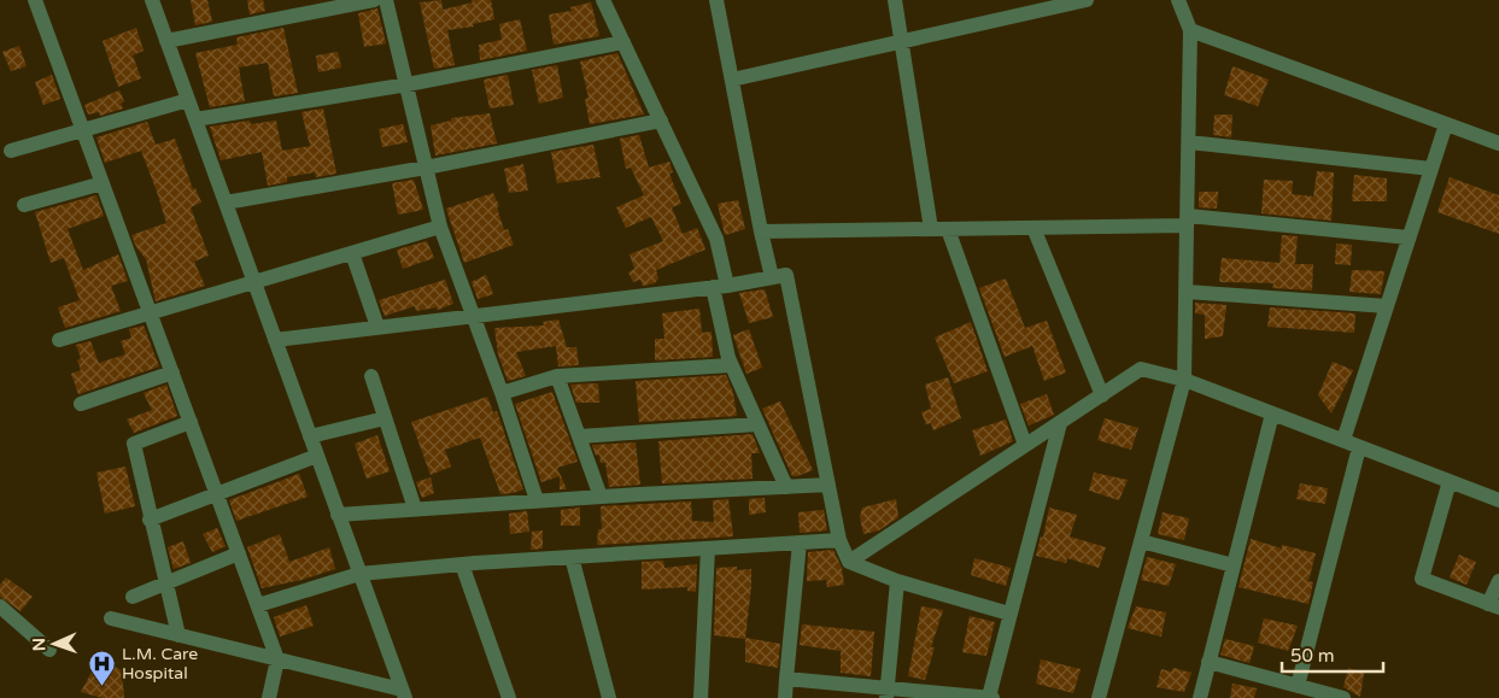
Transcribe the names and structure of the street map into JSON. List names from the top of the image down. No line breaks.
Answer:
{"places":{"hospital":["L.M. Care Hospital"]},"scale_bar":"50 m","north":"left"}
